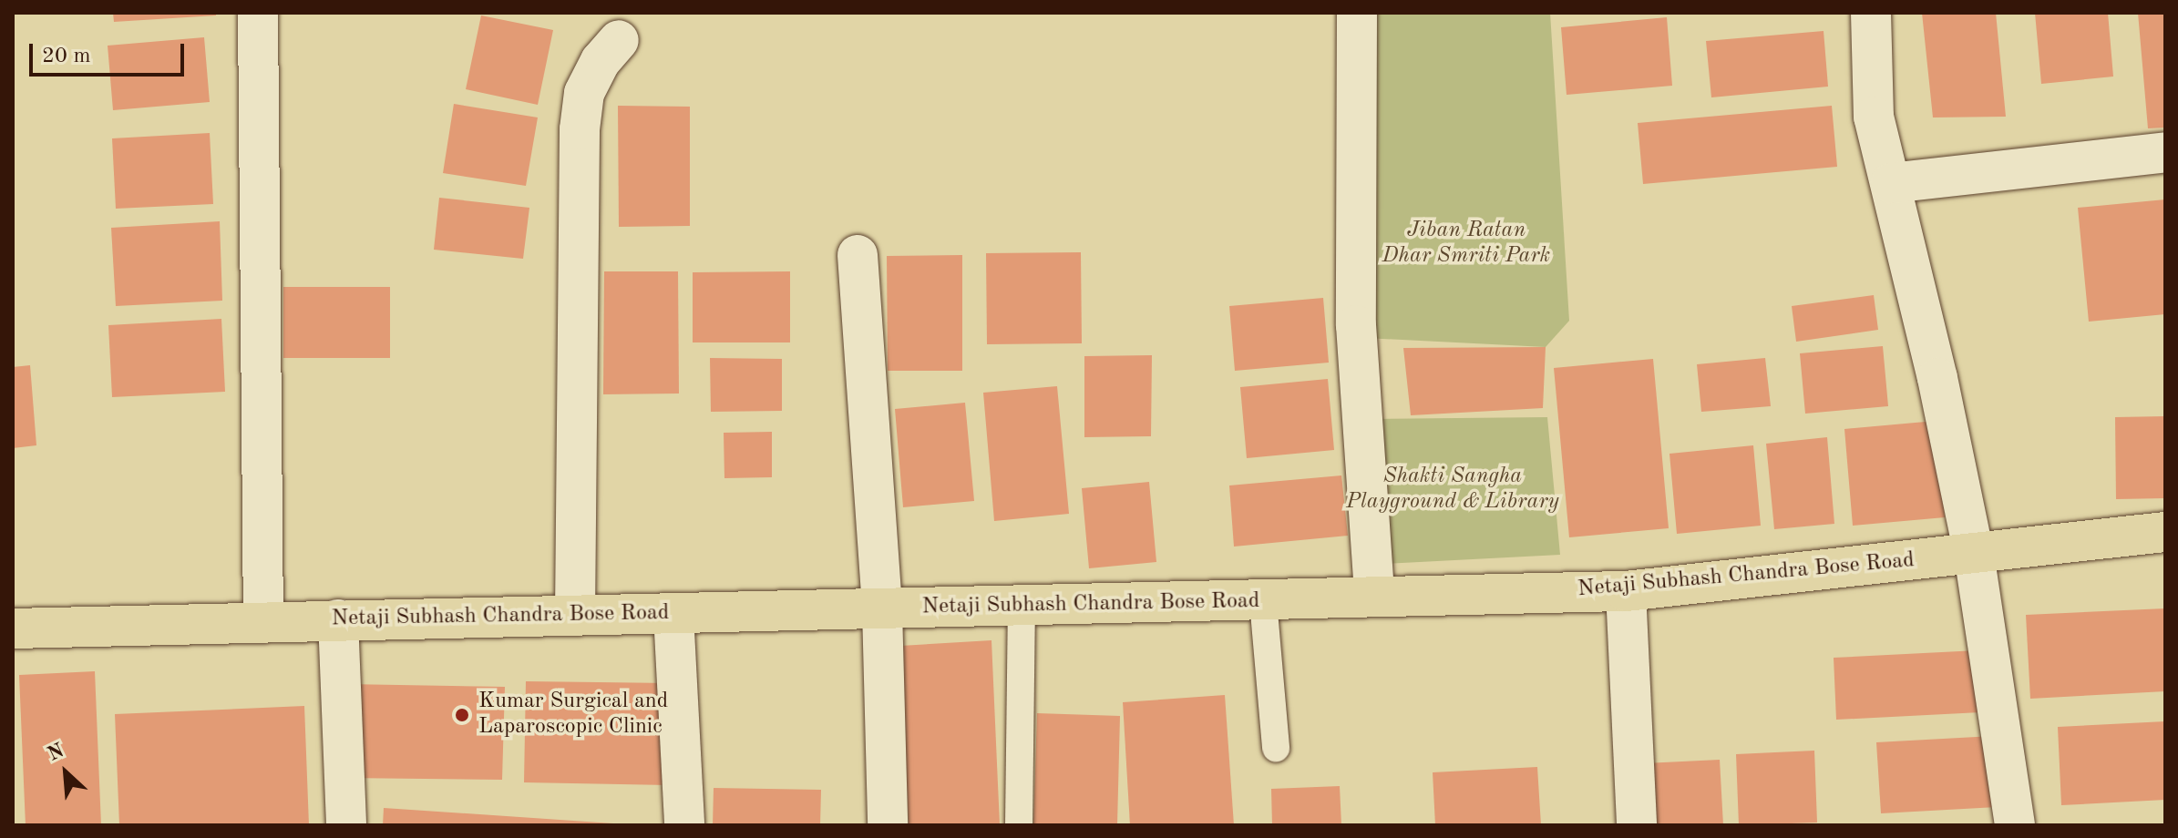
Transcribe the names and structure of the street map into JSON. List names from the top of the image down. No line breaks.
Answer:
{"streets":{"main road":["Netaji Subhash Chandra Bose Road"]},"parks":["Jiban Ratan Dhar Smriti Park","Shakti Sangha Playground & Library"],"places":["Kumar Surgical and Laparoscopic Clinic"],"scale_bar":"20 m","north":"top left"}
